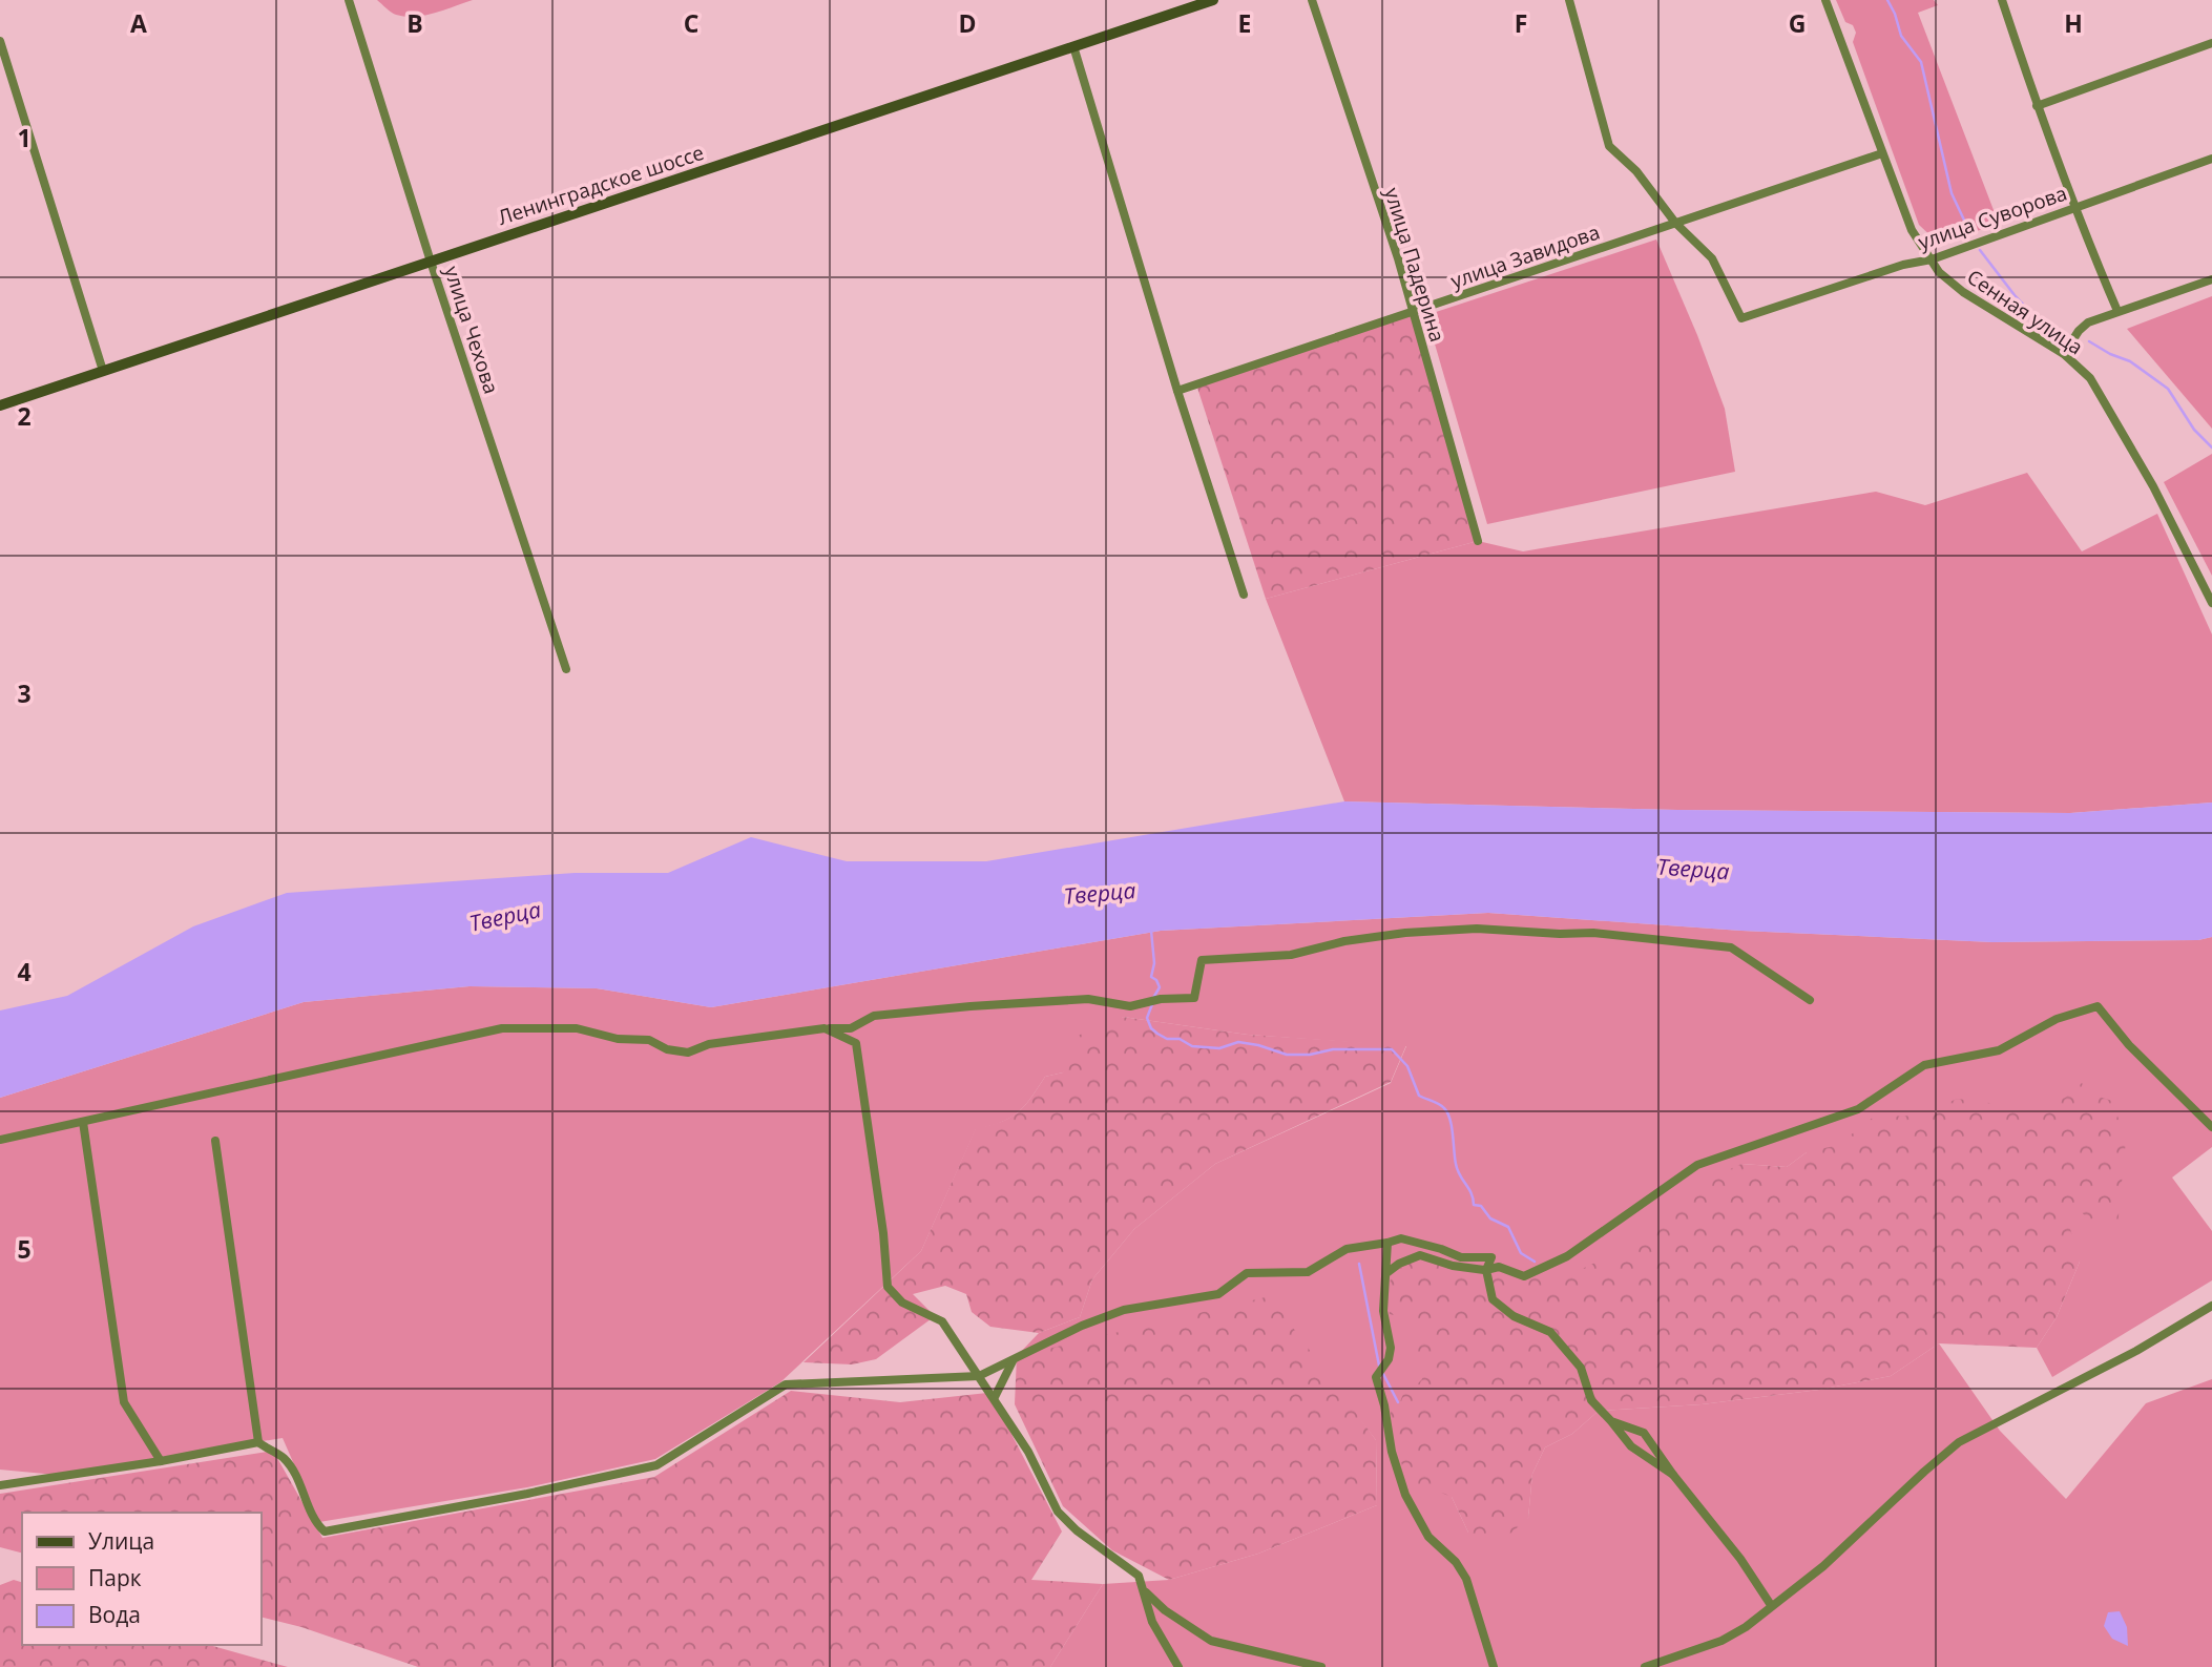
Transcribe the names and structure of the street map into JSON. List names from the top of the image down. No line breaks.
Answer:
{"streets":{"main road":["Ленинградское шоссе"],"street":["улица Суворова","улица Завидова","улица Падерина","Сенная улица","улица Чехова"]},"crossings":[["Ленинградское шоссе","улица Чехова"],["улица Суворова","улица Завидова"],["улица Суворова","Сенная улица"],["улица Завидова","улица Падерина"],["улица Завидова","Сенная улица"]],"water":["Тверца"],"legend":["Улица","Парк","Вода"],"grid":{"columns":["A","B","C","D","E","F","G","H"],"rows":["1","2","3","4","5"]}}
